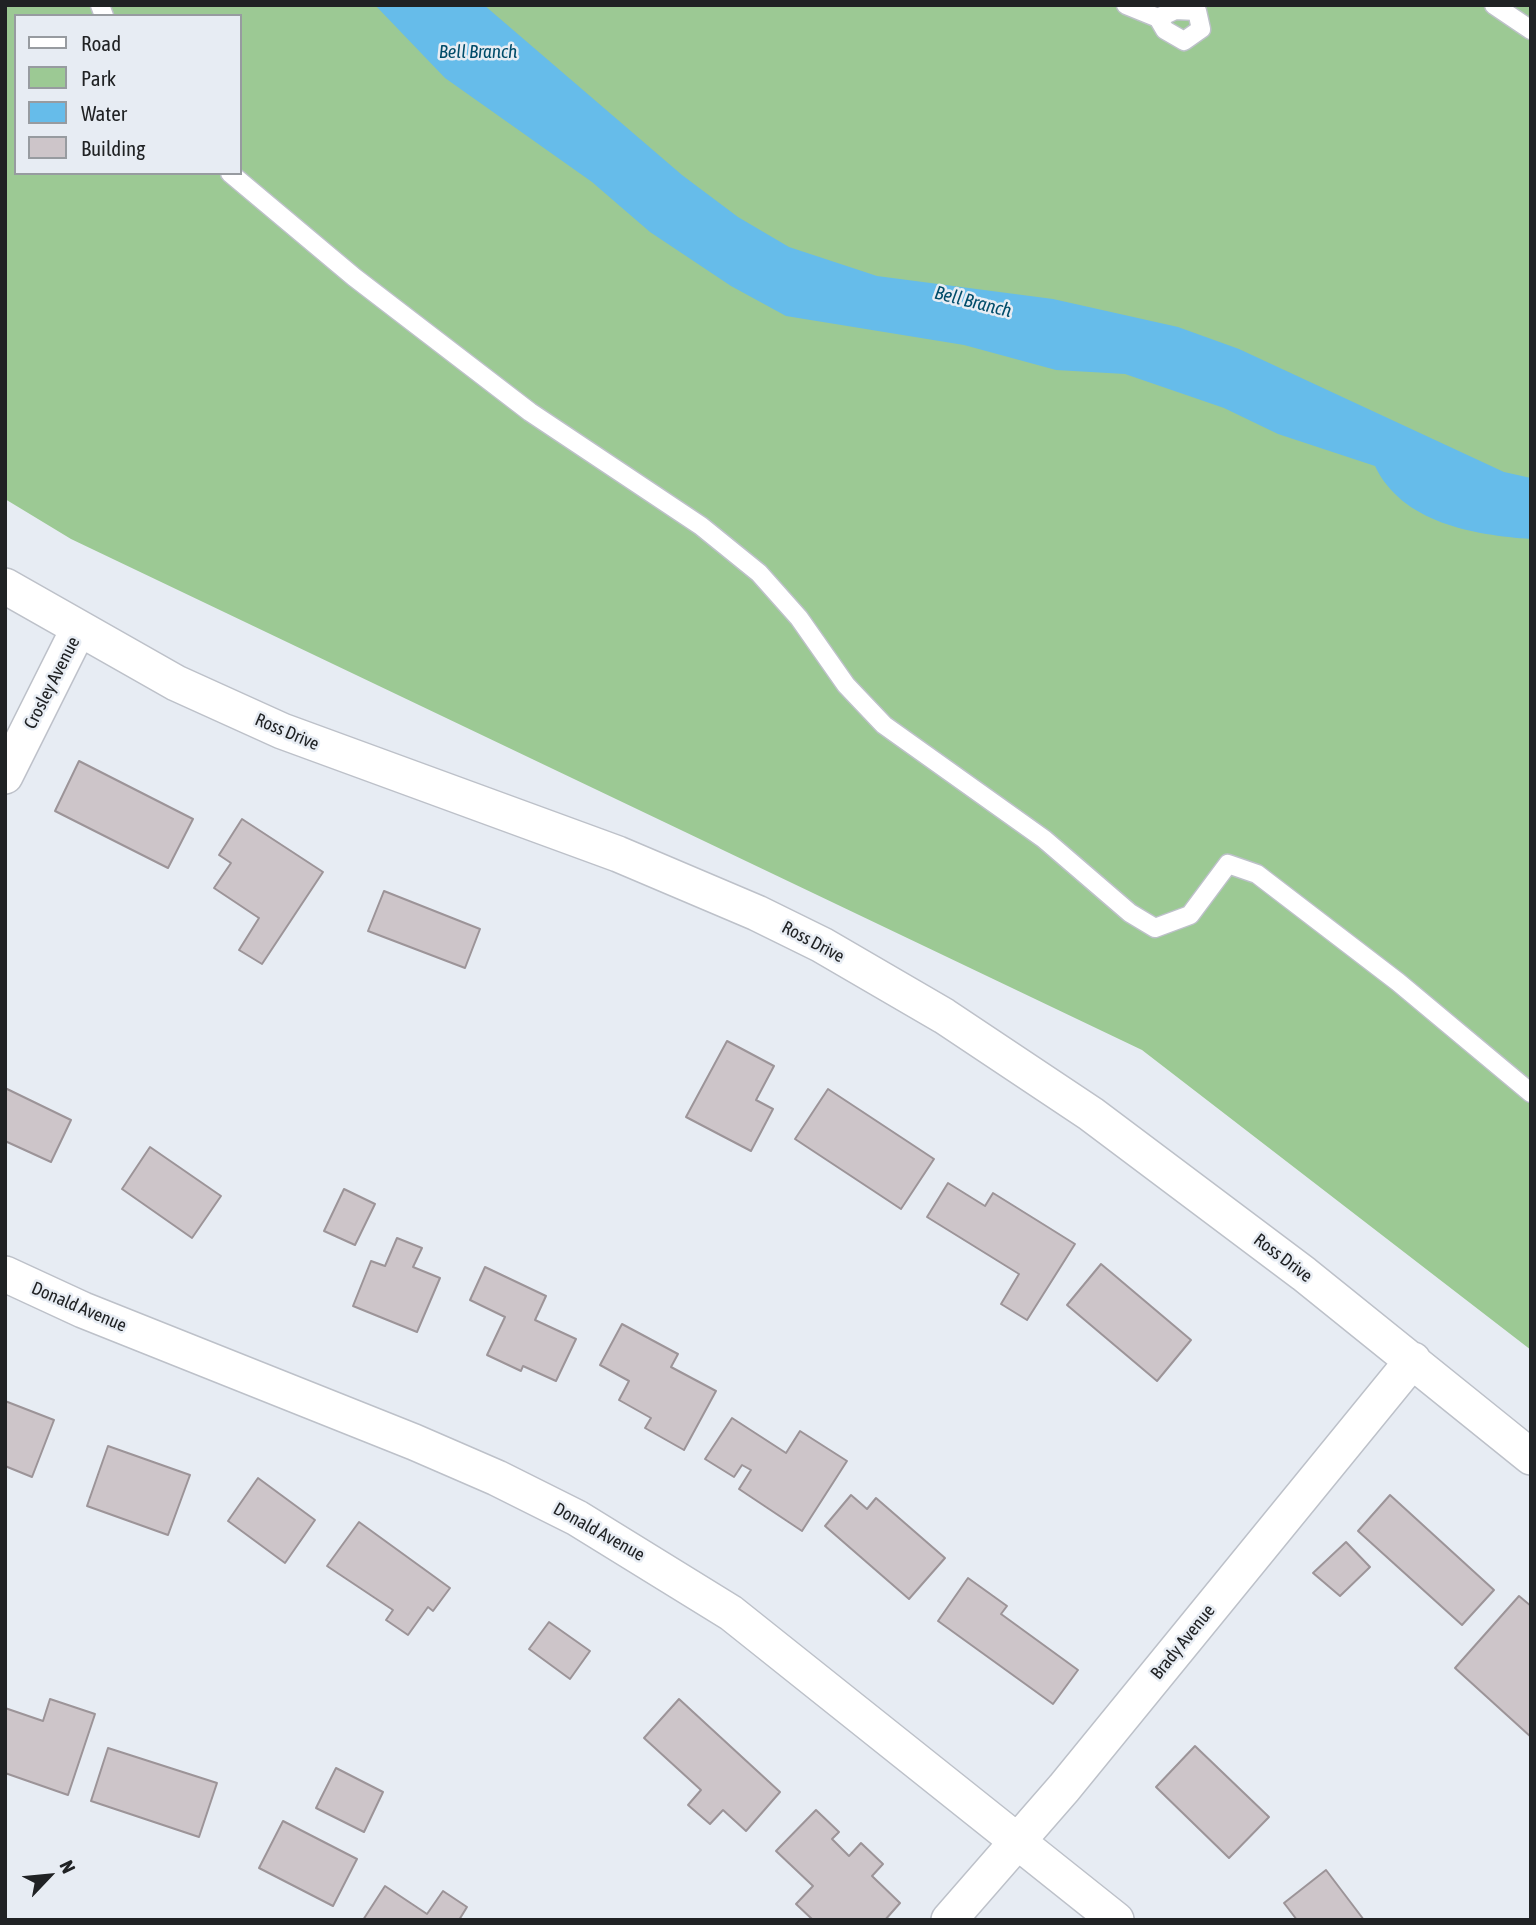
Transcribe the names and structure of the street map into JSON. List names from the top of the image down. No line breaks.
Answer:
{"streets":{"street":["Crosley Avenue","Ross Drive","Donald Avenue","Brady Avenue"]},"crossings":[["Crosley Avenue","Ross Drive"],["Ross Drive","Brady Avenue"],["Donald Avenue","Brady Avenue"]],"water":["Bell Branch"],"legend":["Road","Park","Water","Building"],"north":"top right"}
